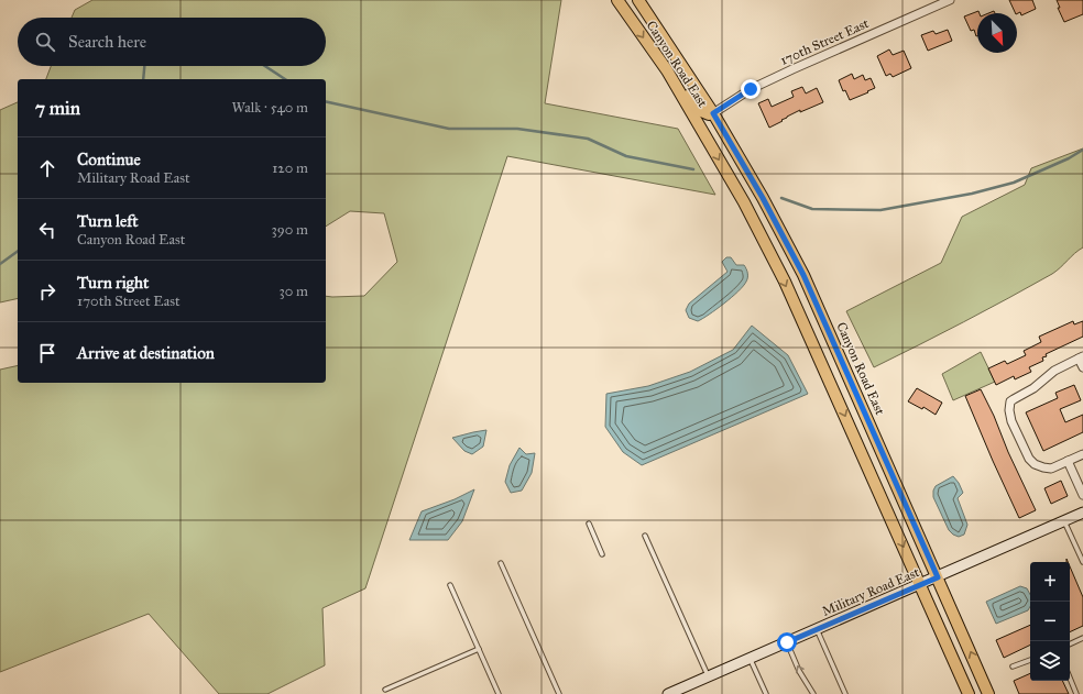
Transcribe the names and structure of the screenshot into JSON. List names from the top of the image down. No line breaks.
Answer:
{"streets":{"main road":["Canyon Road East"],"street":["170th Street East","Military Road East"]},"crossings":[["170th Street East","Canyon Road East"],["Canyon Road East","Military Road East"]],"north":"bottom right","page":{"search":"Search here","heading":["7 min","Walk · 540 m"],"list":[["Continue","Military Road East","120 m"],["Turn left","Canyon Road East","390 m"],["Turn right","170th Street East","30 m"],"Arrive at destination"],"map_buttons":["+","−"]}}
